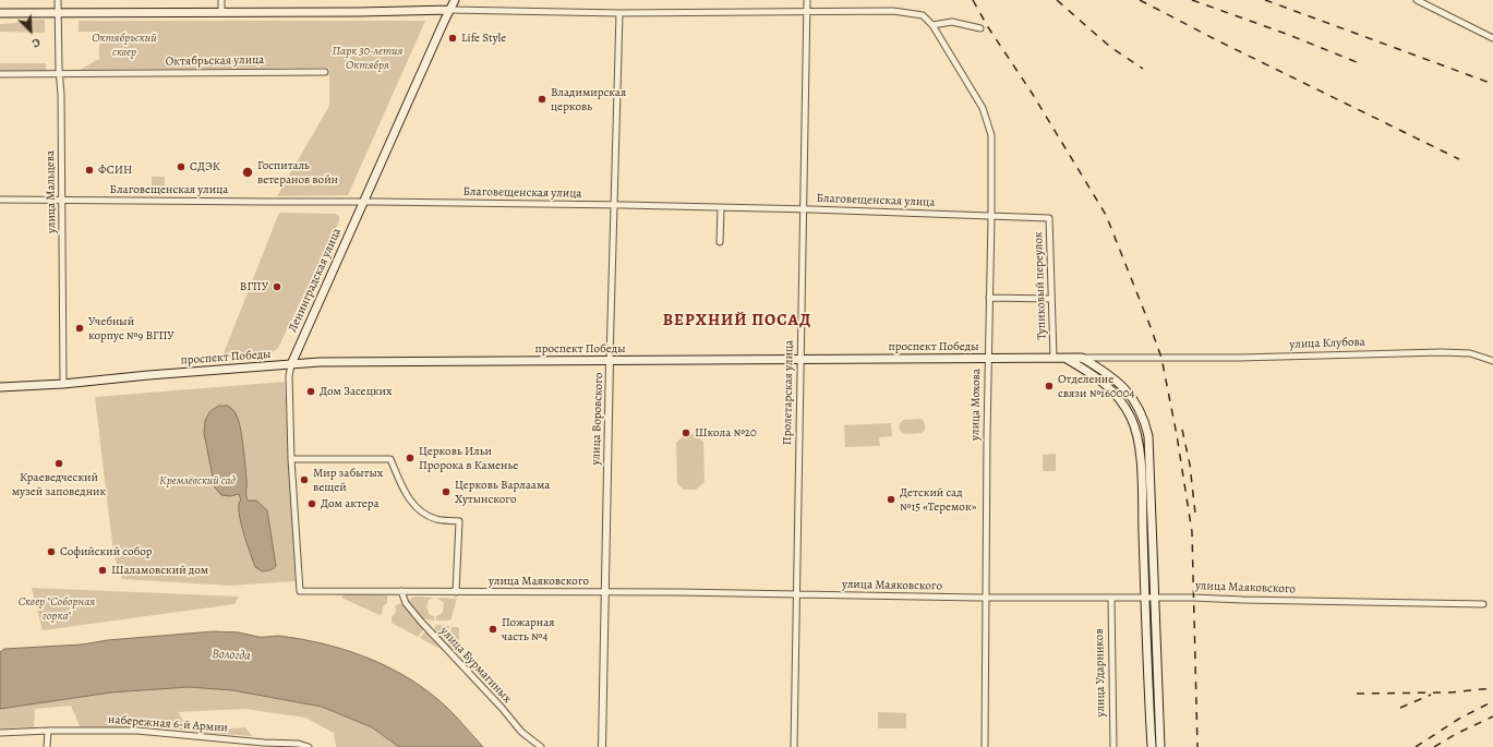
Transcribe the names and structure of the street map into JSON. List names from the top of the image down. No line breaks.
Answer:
{"streets":{"main road":["Ленинградская улица","проспект Победы"],"street":["Октябрьская улица","Благовещенская улица","улица Мальцева","Тупиковый переулок","улица Клубова","Пролетарская улица","улица Мохова","улица Воровского","улица Маяковского","улица Бурмагиных","улица Ударников","набережная 6-й Армии"]},"crossings":[["Октябрьская улица","улица Мальцева"],["Благовещенская улица","улица Мальцева"],["Благовещенская улица","Ленинградская улица"],["Благовещенская улица","Тупиковый переулок"],["Благовещенская улица","Пролетарская улица"],["Благовещенская улица","улица Мохова"],["Благовещенская улица","улица Воровского"],["улица Мальцева","проспект Победы"],["Ленинградская улица","проспект Победы"],["Ленинградская улица","улица Маяковского"],["Тупиковый переулок","проспект Победы"],["улица Клубова","проспект Победы"],["проспект Победы","Пролетарская улица"],["проспект Победы","улица Мохова"],["проспект Победы","улица Воровского"],["Пролетарская улица","улица Маяковского"],["улица Мохова","улица Маяковского"],["улица Воровского","улица Маяковского"],["улица Маяковского","улица Бурмагиных"],["улица Маяковского","улица Ударников"]],"districts":["ВЕРХНИЙ ПОСАД"],"water":["Вологда"],"parks":["Октябрьский сквер","Парк 30-летия Октября","Кремлёвский сад","Сквер \"Соборная горка\""],"places":["Life Style","Владимирская церковь","СДЭК","ФСИН","Госпиталь ветеранов войн","ВГПУ","Учебный корпус №9 ВГПУ","Отделение связи №160004","Дом Засецких","Школа №20","Церковь Ильи Пророка в Каменье","Краеведческий музей заповедник","Мир забытых вещей","Церковь Варлаама Хутынского","Детский сад №15 «Теремок»","Дом актера","Софийский собор","Шаламовский дом","Пожарная часть №4"],"north":"bottom right"}
